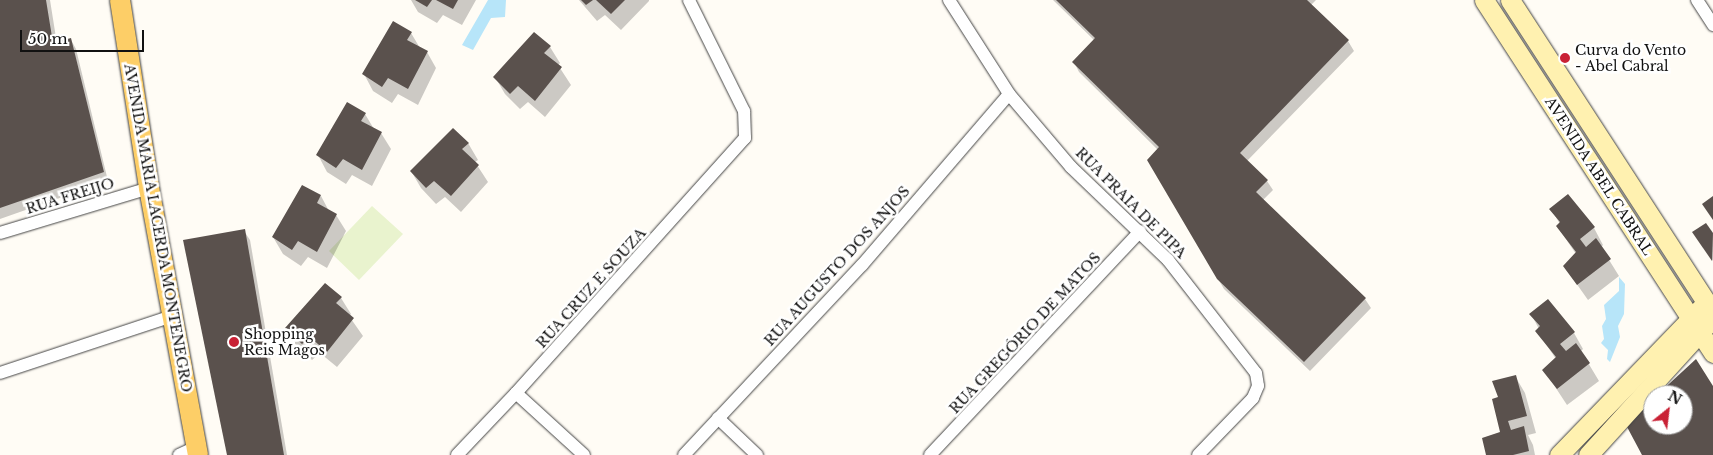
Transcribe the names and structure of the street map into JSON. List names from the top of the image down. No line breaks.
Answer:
{"streets":{"main road":["AVENIDA ABEL CABRAL","AVENIDA MARIA LACERDA MONTENEGRO"],"street":["RUA FREIJO","RUA PRAIA DE PIPA","RUA AUGUSTO DOS ANJOS","RUA CRUZ E SOUZA","RUA GREGÓRIO DE MATOS"]},"crossings":[["RUA FREIJO","AVENIDA MARIA LACERDA MONTENEGRO"],["RUA PRAIA DE PIPA","RUA AUGUSTO DOS ANJOS"],["RUA PRAIA DE PIPA","RUA GREGÓRIO DE MATOS"]],"places":["Curva do Vento - Abel Cabral","Shopping Reis Magos"],"scale_bar":"50 m","north":"top right"}
